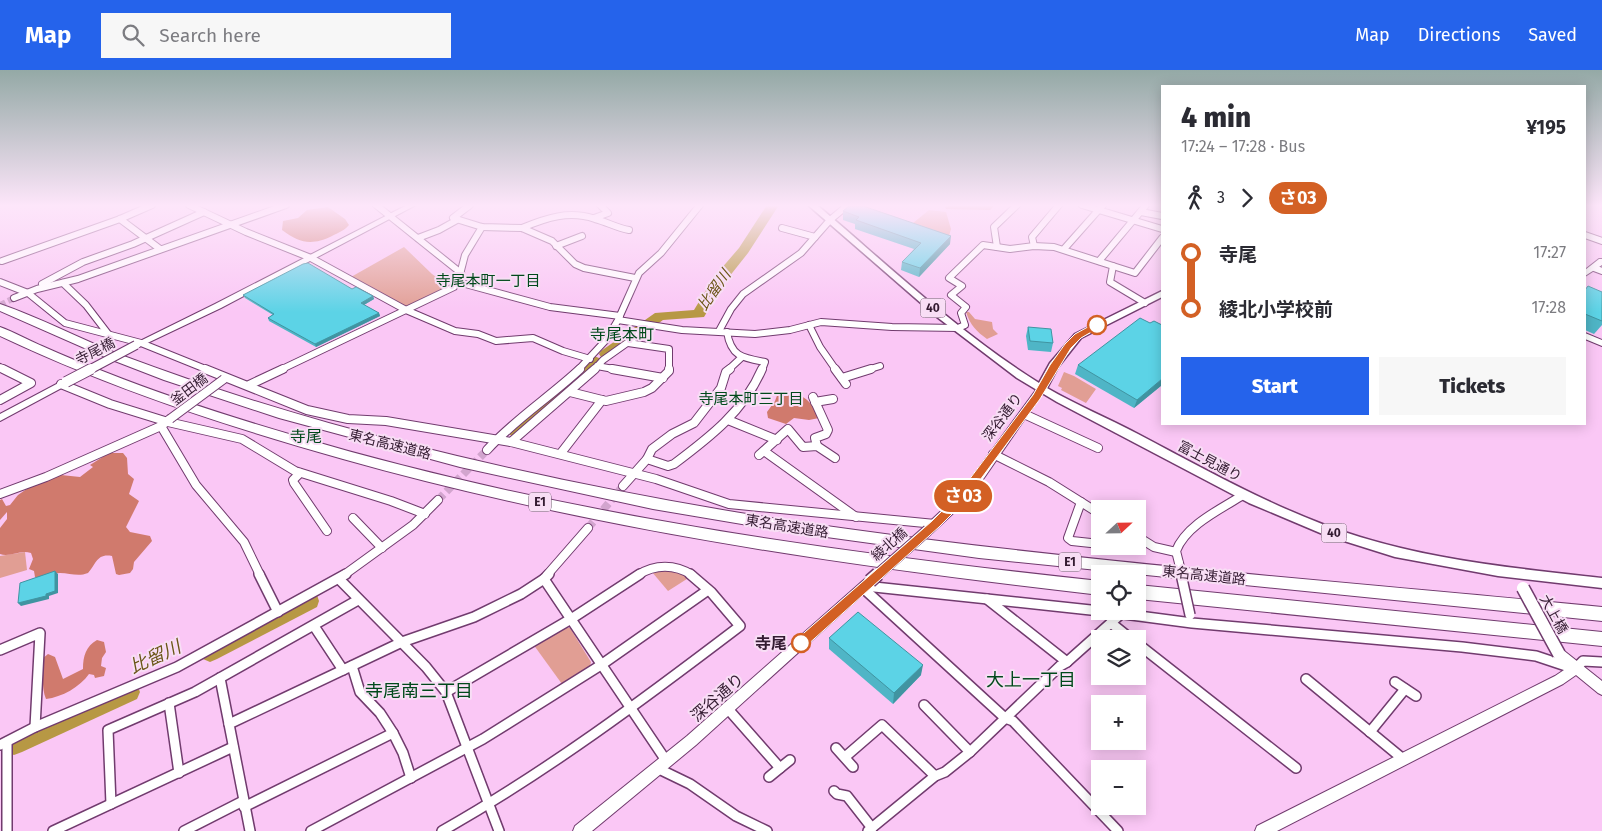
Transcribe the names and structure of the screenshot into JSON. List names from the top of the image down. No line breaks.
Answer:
{"streets":{"highway":["東名高速道路","E1"],"main road":["40","富士見通り"],"street":["寺尾橋","釜田橋","深谷通り","綾北橋","大上橋"]},"crossings":[["深谷通り","富士見通り"],["深谷通り","綾北橋"],["富士見通り","大上橋"]],"districts":["寺尾本町一丁目","寺尾本町","寺尾本町三丁目","寺尾","大上一丁目","寺尾南三丁目"],"water":["比留川"],"places":["寺尾"],"lines":["bus line さ03"],"north":"right","page":{"header":"Map","search":"Search here","nav":["Map","Directions","Saved"],"on_map":"さ03","heading":["4 min","17:24 – 17:28 · Bus","¥195"],"legs":["3","さ03"],"list":[{"name":"寺尾","value":"17:27"},{"name":"綾北小学校前","value":"17:28"}],"buttons":["Start","Tickets"],"map_buttons":["+","−"]}}
